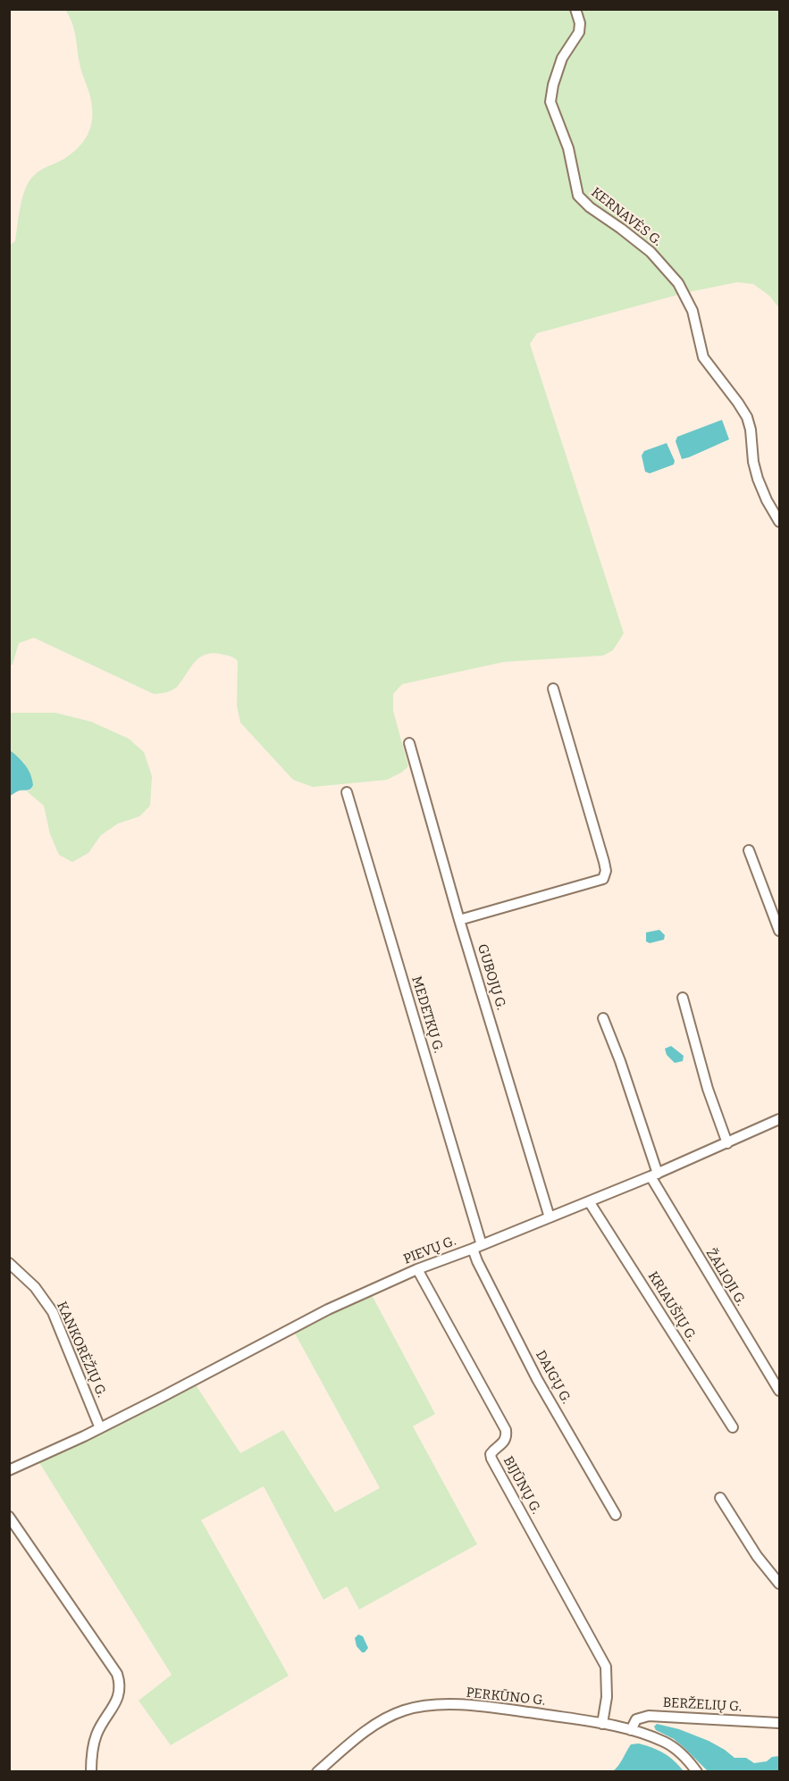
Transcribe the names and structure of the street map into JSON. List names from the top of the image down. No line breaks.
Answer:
{"streets":{"street":["KERNAVĖS G.","GUBOJŲ G.","MEDETKŲ G.","PIEVŲ G.","ŽALIOJI G.","KRIAUŠIŲ G.","KANKORĖŽIŲ G.","DAIGŲ G.","BIJŪNŲ G.","PERKŪNO G.","BERŽELIŲ G."]},"crossings":[["GUBOJŲ G.","PIEVŲ G."],["MEDETKŲ G.","PIEVŲ G."],["MEDETKŲ G.","DAIGŲ G."],["PIEVŲ G.","ŽALIOJI G."],["PIEVŲ G.","KRIAUŠIŲ G."],["PIEVŲ G.","KANKORĖŽIŲ G."],["PIEVŲ G.","DAIGŲ G."],["PIEVŲ G.","BIJŪNŲ G."],["BIJŪNŲ G.","PERKŪNO G."],["PERKŪNO G.","BERŽELIŲ G."]]}
